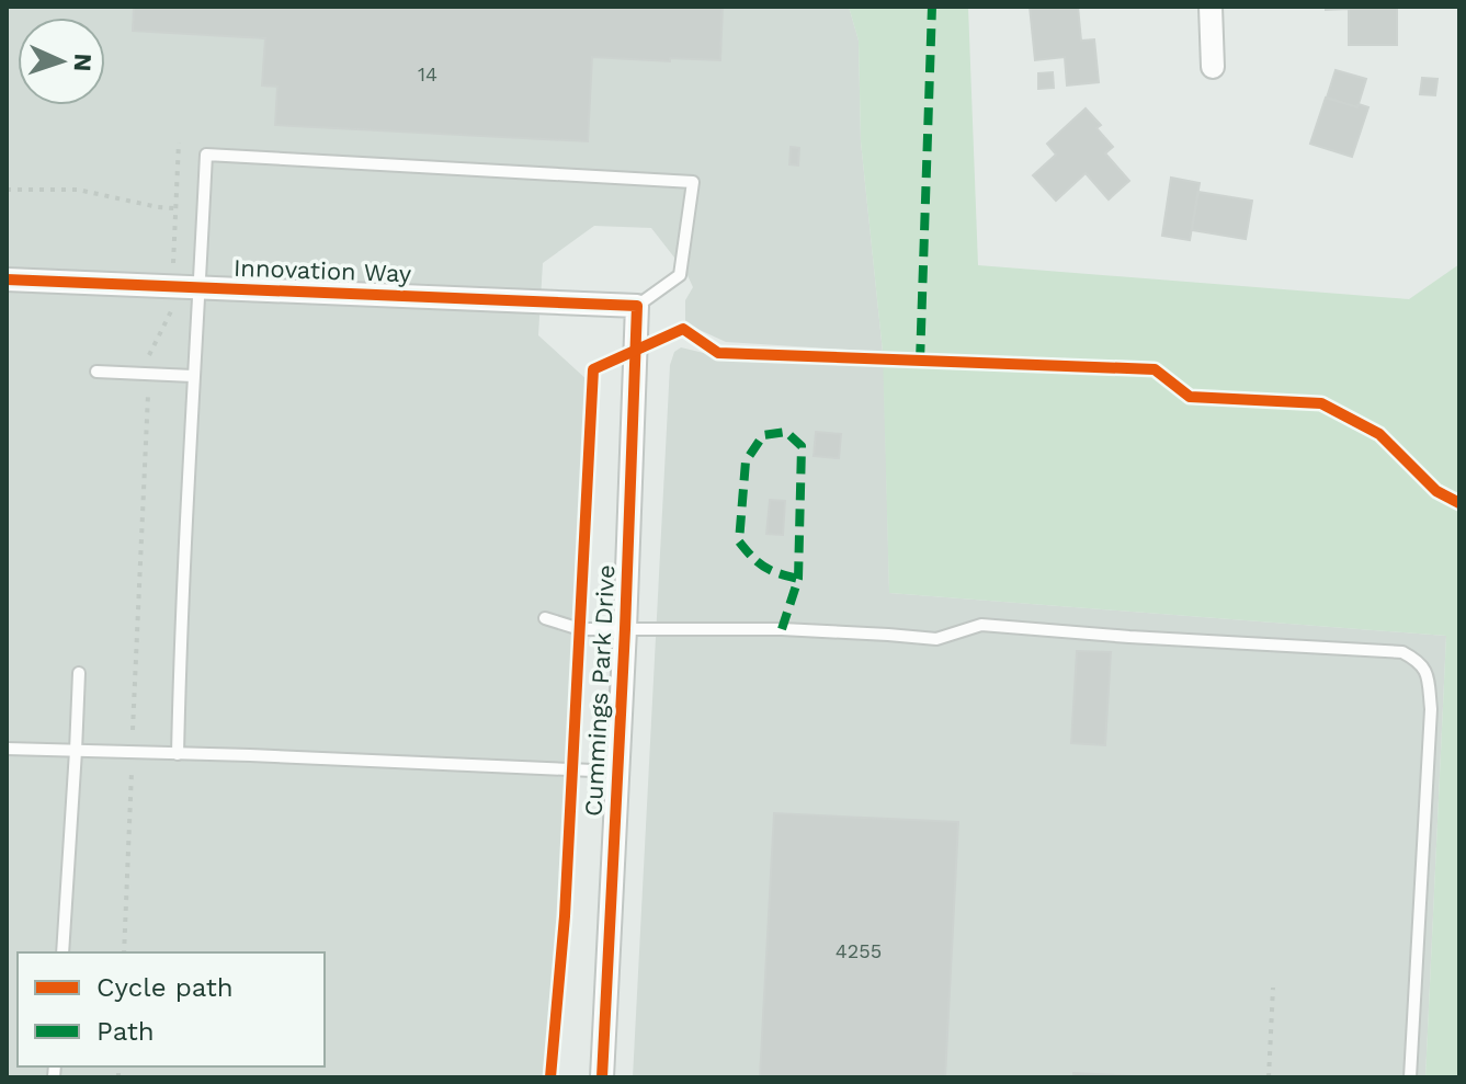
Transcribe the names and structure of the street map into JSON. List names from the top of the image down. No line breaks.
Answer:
{"streets":{"street":["Innovation Way","Cummings Park Drive"]},"crossings":[["Innovation Way","Cummings Park Drive"]],"house_numbers":["14","4255"],"legend":["Cycle path","Path"],"north":"right"}
